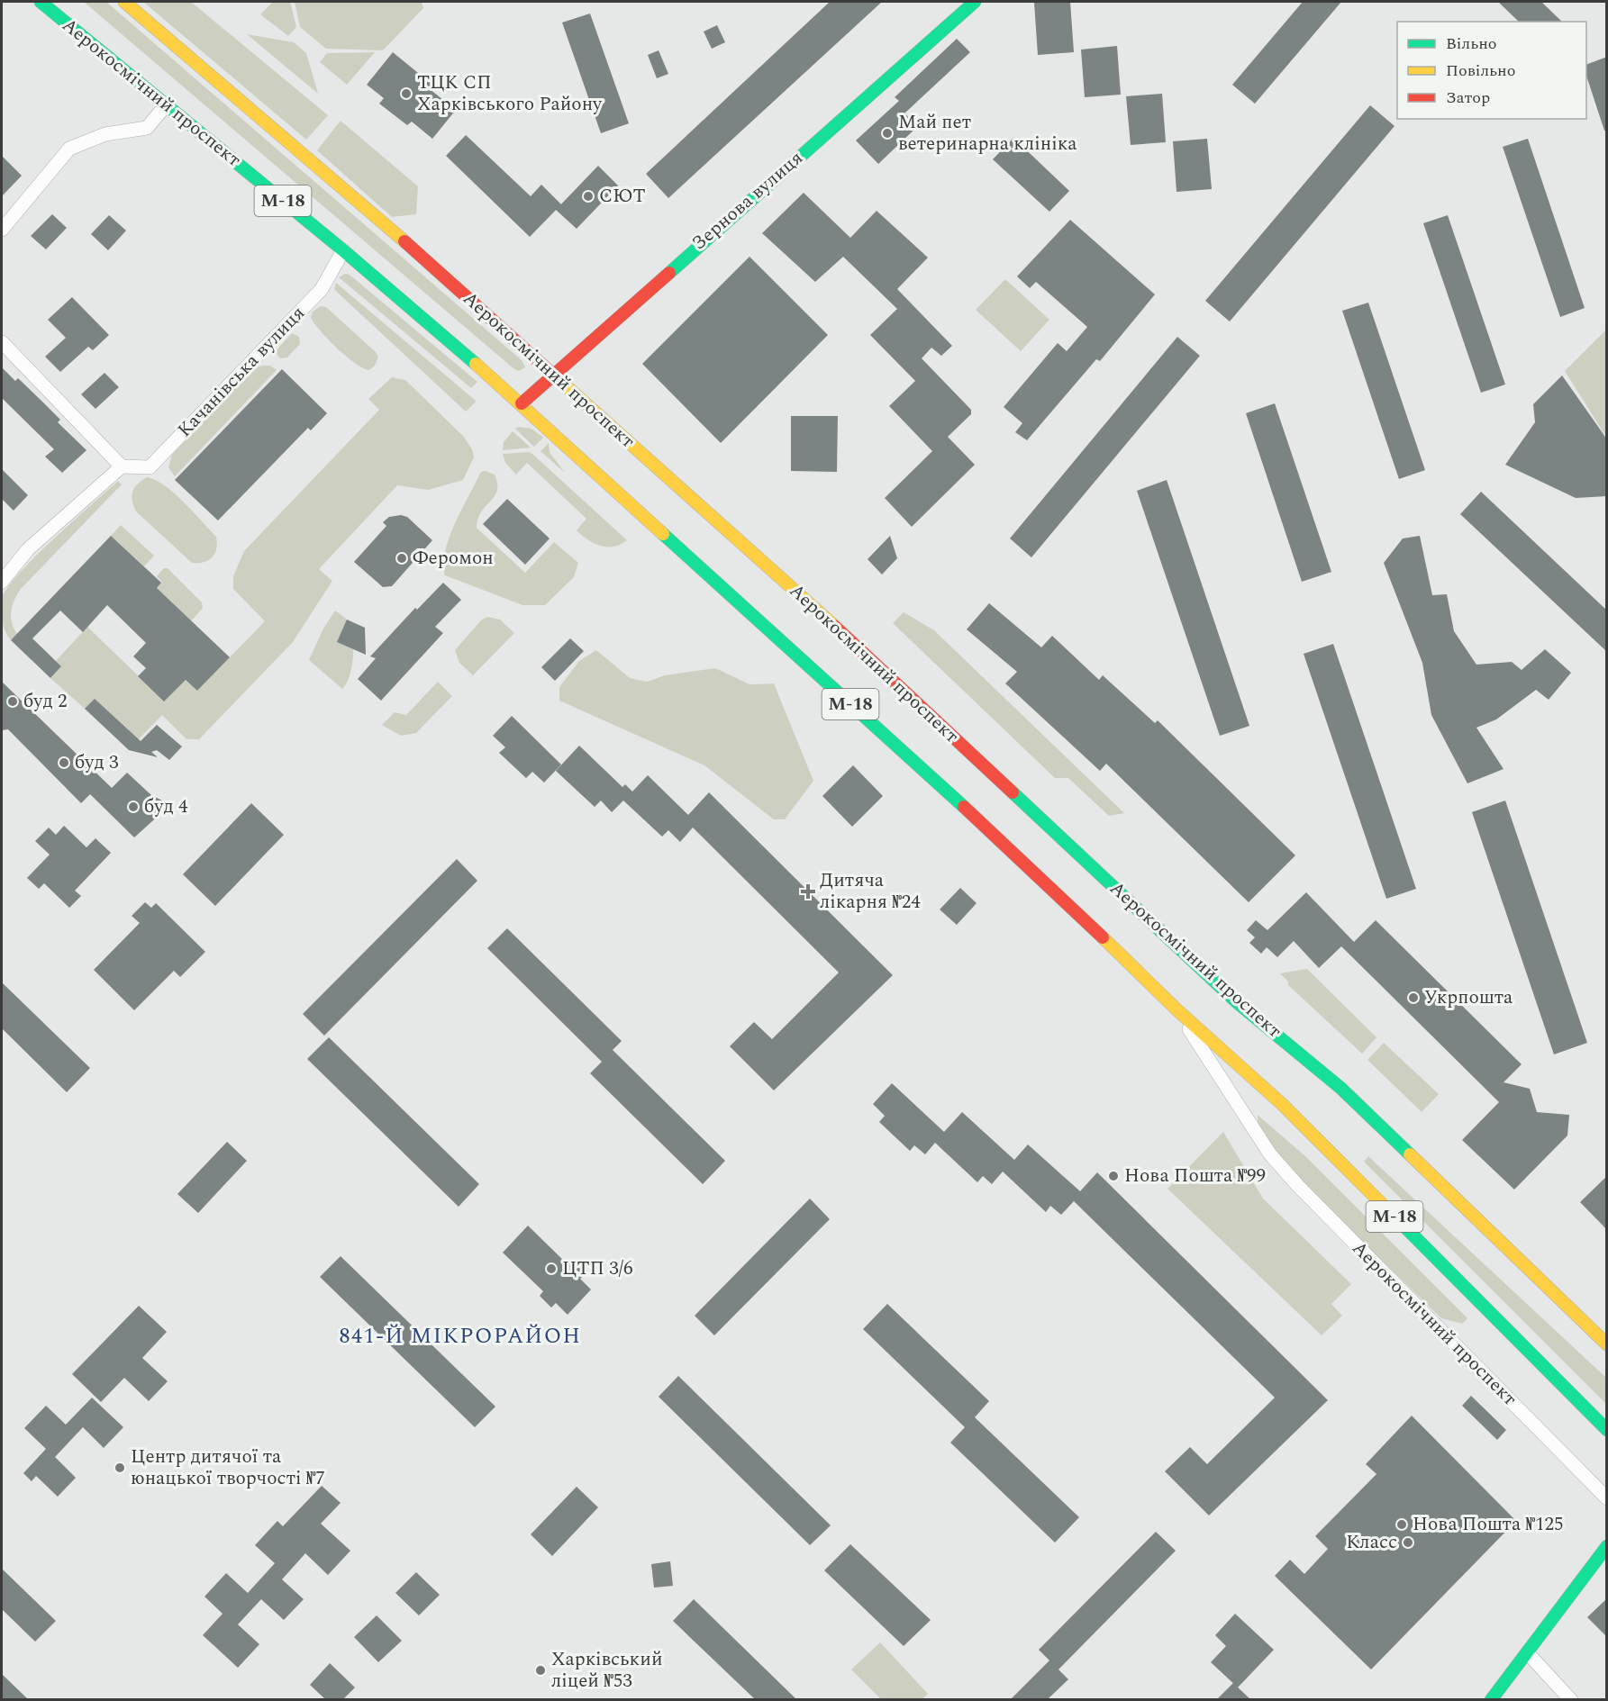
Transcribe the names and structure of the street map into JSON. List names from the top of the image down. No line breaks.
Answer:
{"streets":{"main road":["Аерокосмічний проспект","М-18","Зернова вулиця"],"street":["Качанівська вулиця"]},"crossings":[["Аерокосмічний проспект","Зернова вулиця"],["Аерокосмічний проспект","Качанівська вулиця"]],"districts":["841-Й МІКРОРАЙОН"],"places":{"other":["ТЦК СП Харківського Району","Май пет ветеринарна клініка","СЮТ","Феромон","буд 2","буд 3","буд 4","Укрпошта","Нова Пошта №99","ЦТП 3/6","Центр дитячої та юнацької творчості №7","Нова Пошта №125","Класс","Харківський ліцей №53"],"health":["Дитяча лікарня №24"]},"legend":["Вільно","Повільно","Затор"]}
